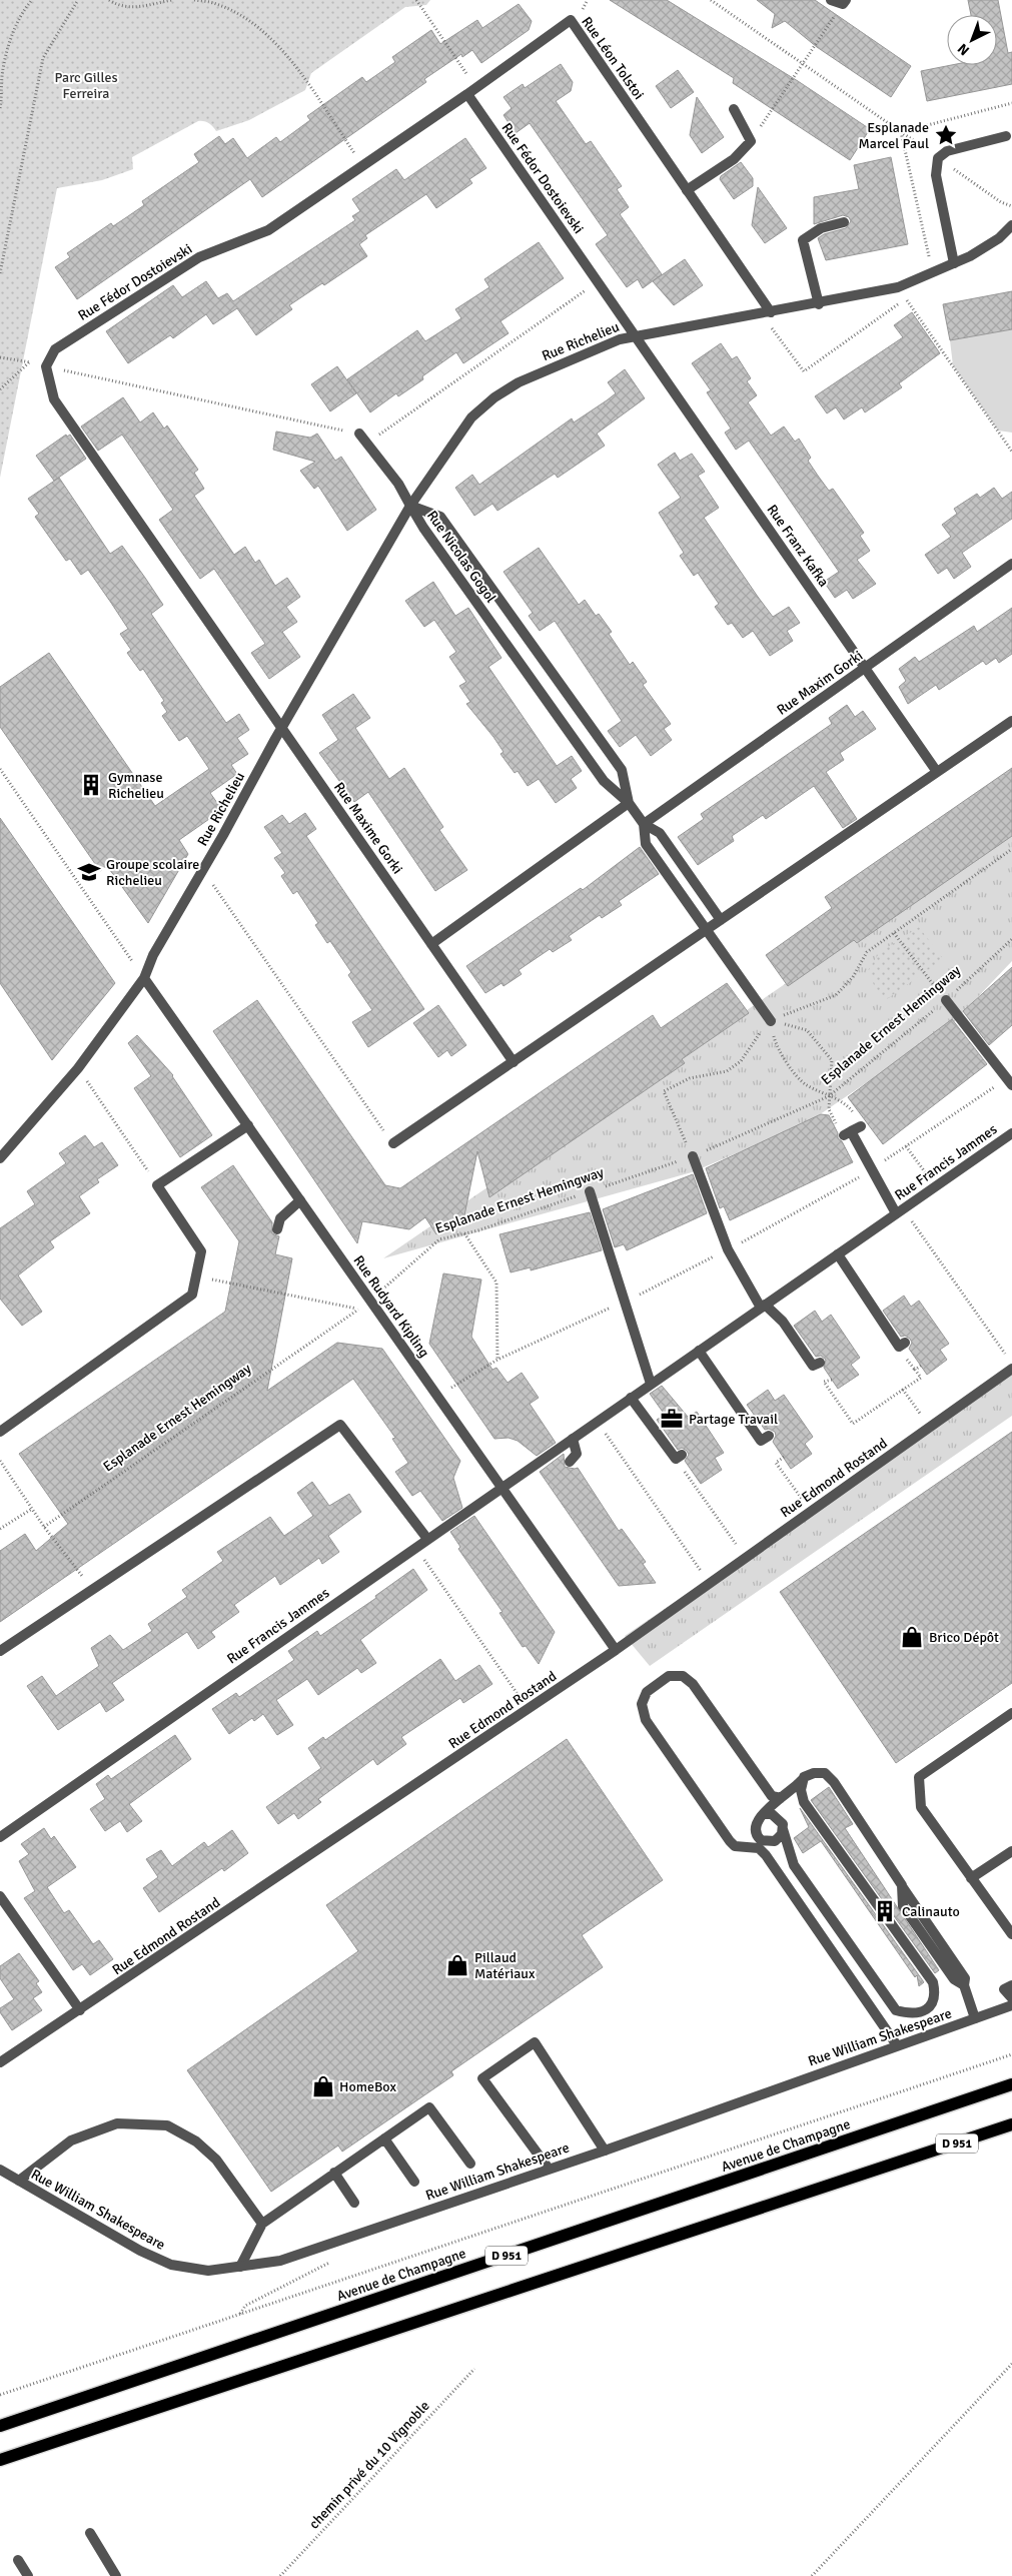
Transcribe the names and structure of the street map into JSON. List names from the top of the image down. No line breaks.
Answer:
{"streets":{"main road":["D 951","Avenue de Champagne"],"street":["Rue Léon Tolstoi","Rue Fédor Dostoievski","Rue Richelieu","Rue Franz Kafka","Rue Nicolas Gogol","Rue Maxim Gorki","Rue Maxime Gorki","Rue Francis Jammes","Rue Rudyard Kipling","Rue Edmond Rostand","Rue William Shakespeare"],"path":["Esplanade Ernest Hemingway","chemin privé du 10 Vignoble"]},"crossings":[["Rue Léon Tolstoi","Rue Fédor Dostoievski"],["Rue Léon Tolstoi","Rue Richelieu"],["Rue Fédor Dostoievski","Rue Richelieu"],["Rue Fédor Dostoievski","Rue Franz Kafka"],["Rue Richelieu","Rue Franz Kafka"],["Rue Richelieu","Rue Nicolas Gogol"],["Rue Richelieu","Rue Maxime Gorki"],["Rue Richelieu","Rue Rudyard Kipling"],["Rue Franz Kafka","Rue Maxim Gorki"],["Rue Nicolas Gogol","Rue Maxim Gorki"],["Esplanade Ernest Hemingway","Rue Rudyard Kipling"],["Rue Francis Jammes","Rue Rudyard Kipling"],["Rue Rudyard Kipling","Rue Edmond Rostand"]],"parks":["Parc Gilles Ferreira"],"places":{"place":["Esplanade Marcel Paul"],"building":["Gymnase Richelieu","Calinauto"],"school or university":["Groupe scolaire Richelieu"],"office":["Partage Travail"],"shop":["Brico Dépôt","Pillaud Matériaux","HomeBox"]},"north":"bottom left"}
